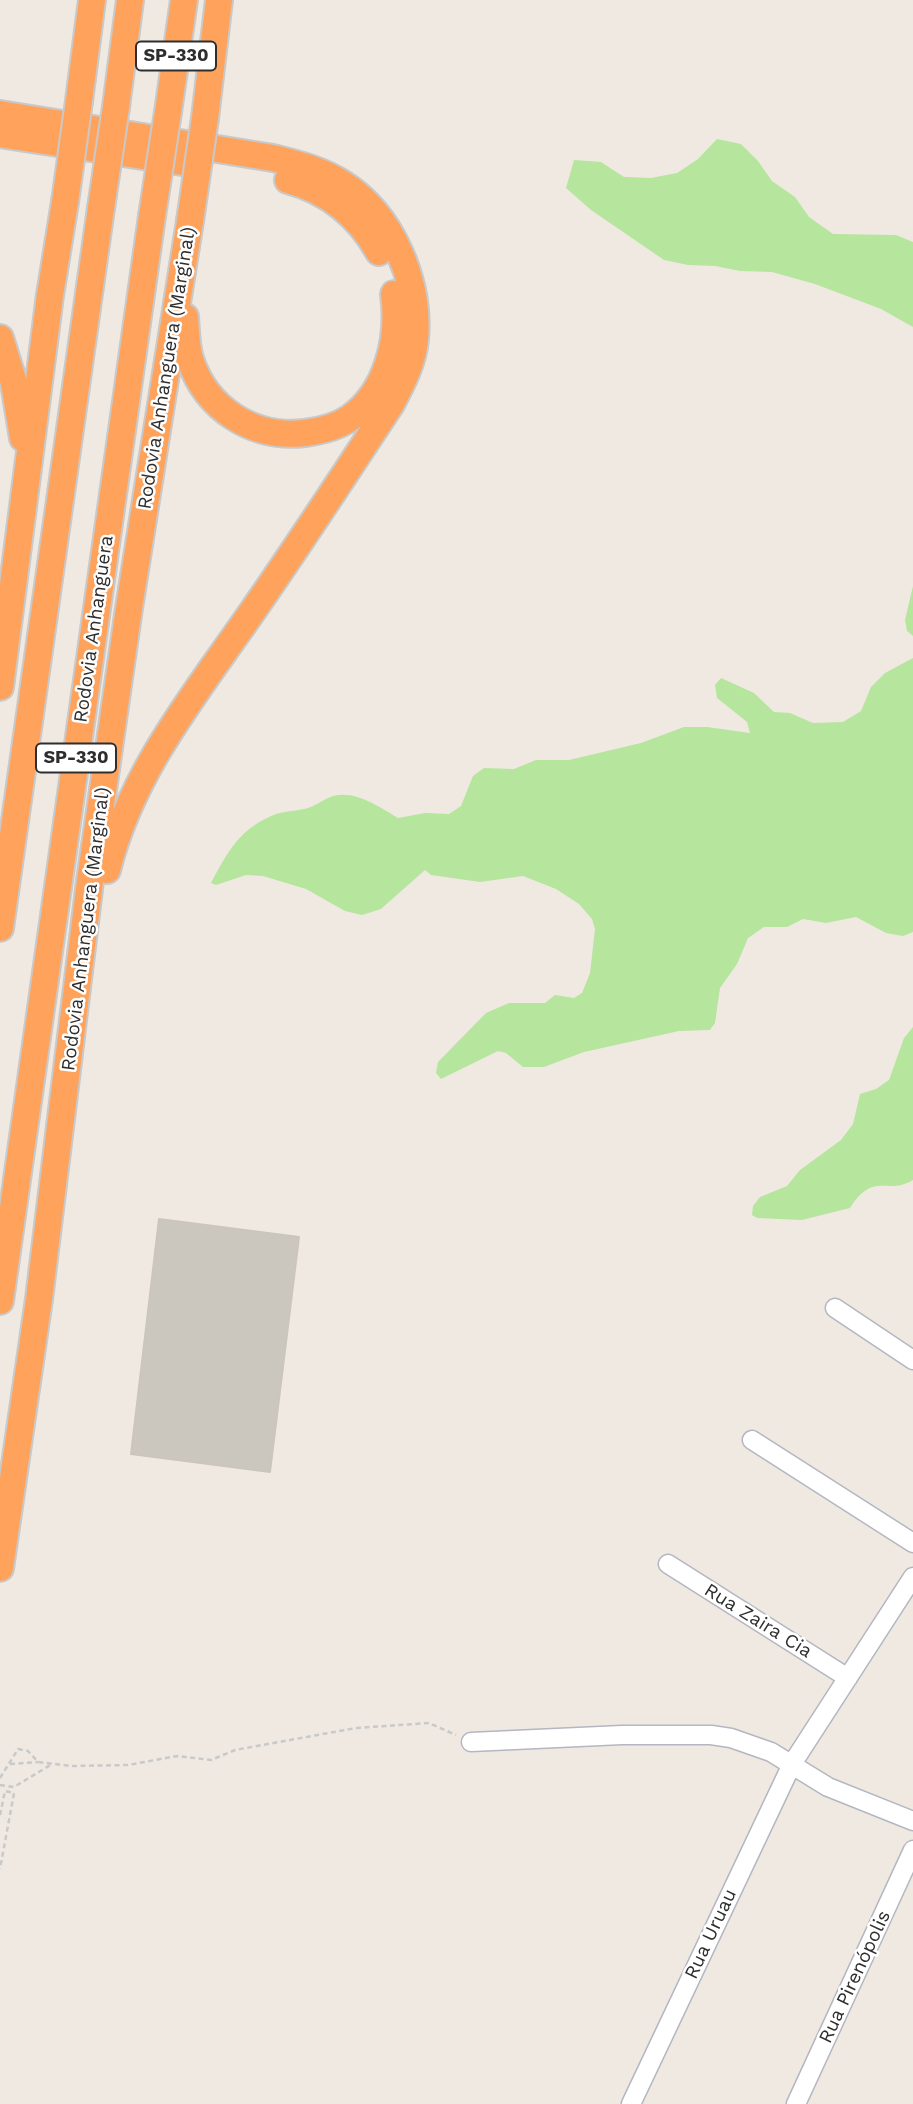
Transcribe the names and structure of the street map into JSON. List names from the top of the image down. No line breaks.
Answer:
{"streets":{"highway":["SP-330","Rodovia Anhanguera (Marginal)","Rodovia Anhanguera"],"street":["Rua Zaira Cia","Rua Uruau","Rua Pirenópolis"]},"crossings":[["Rua Zaira Cia","Rua Uruau"]]}
